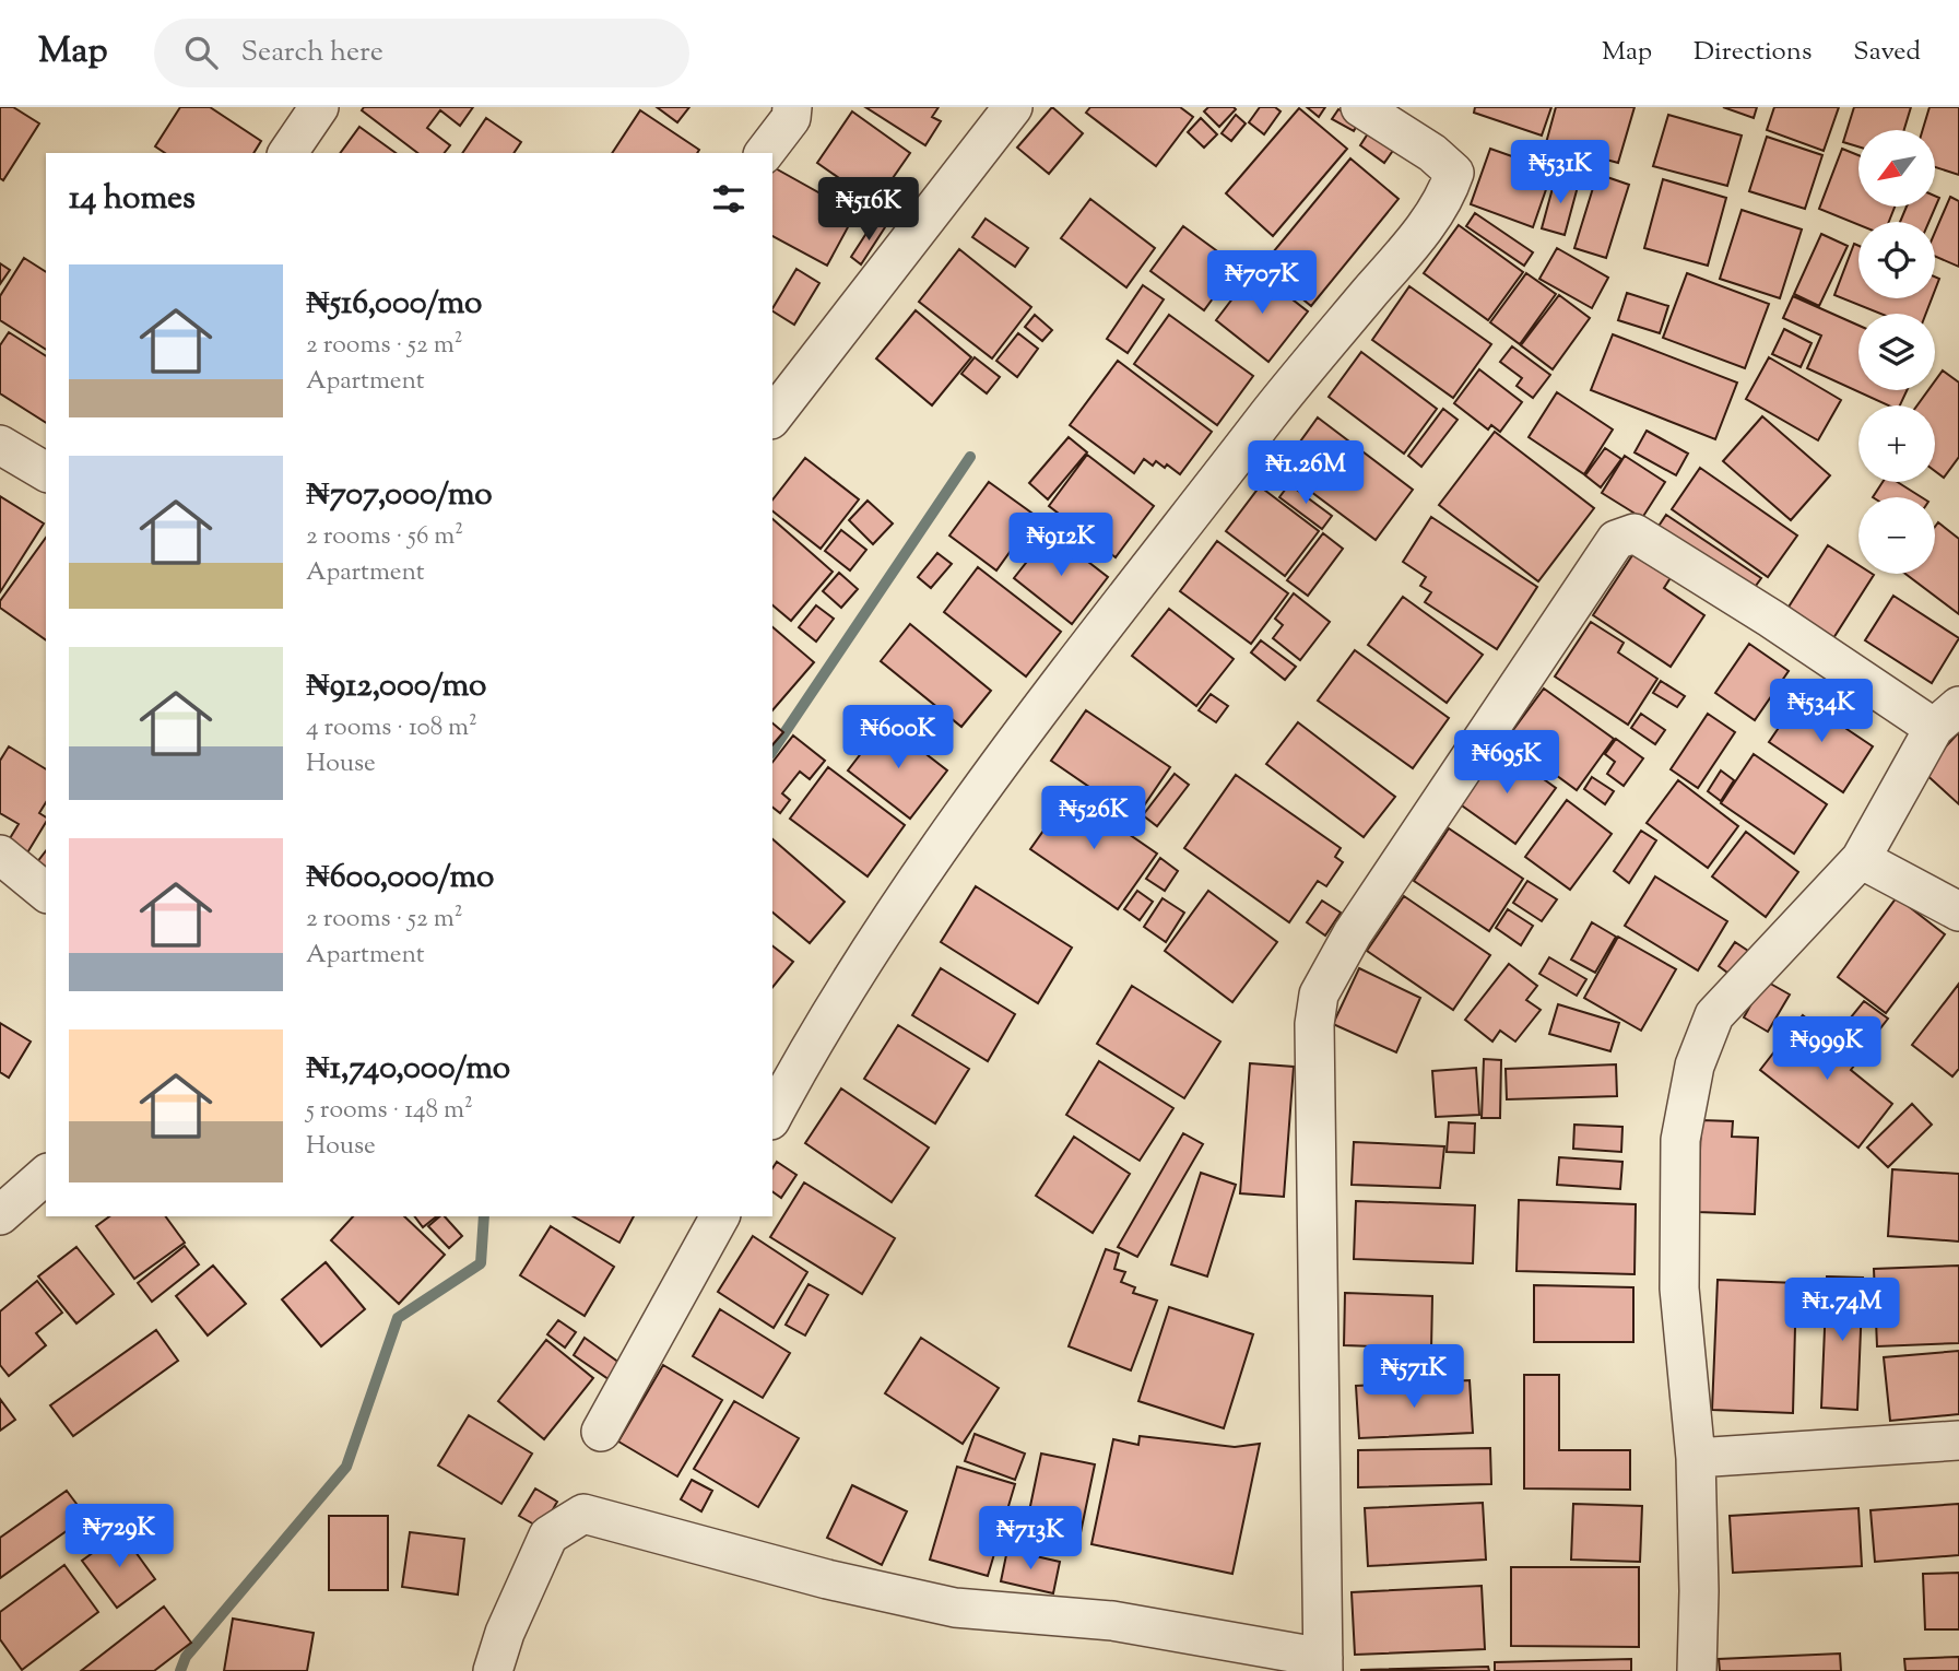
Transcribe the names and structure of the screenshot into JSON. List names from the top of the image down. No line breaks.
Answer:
{"north":"bottom left","page":{"header":"Map","search":"Search here","nav":["Map","Directions","Saved"],"map_buttons":["+","−"],"price":["₦531K","₦516K","₦707K","₦1.26M","₦912K","₦534K","₦600K","₦695K","₦526K","₦999K","₦1.74M","₦571K","₦729K","₦713K"],"heading":"14 homes","list":[{"name":"₦516,000/mo","note":"2 rooms · 52 m² · Apartment"},{"name":"₦707,000/mo","note":"2 rooms · 56 m² · Apartment"},{"name":"₦912,000/mo","note":"4 rooms · 108 m² · House"},{"name":"₦600,000/mo","note":"2 rooms · 52 m² · Apartment"},{"name":"₦1,740,000/mo","note":"5 rooms · 148 m² · House"}]}}
